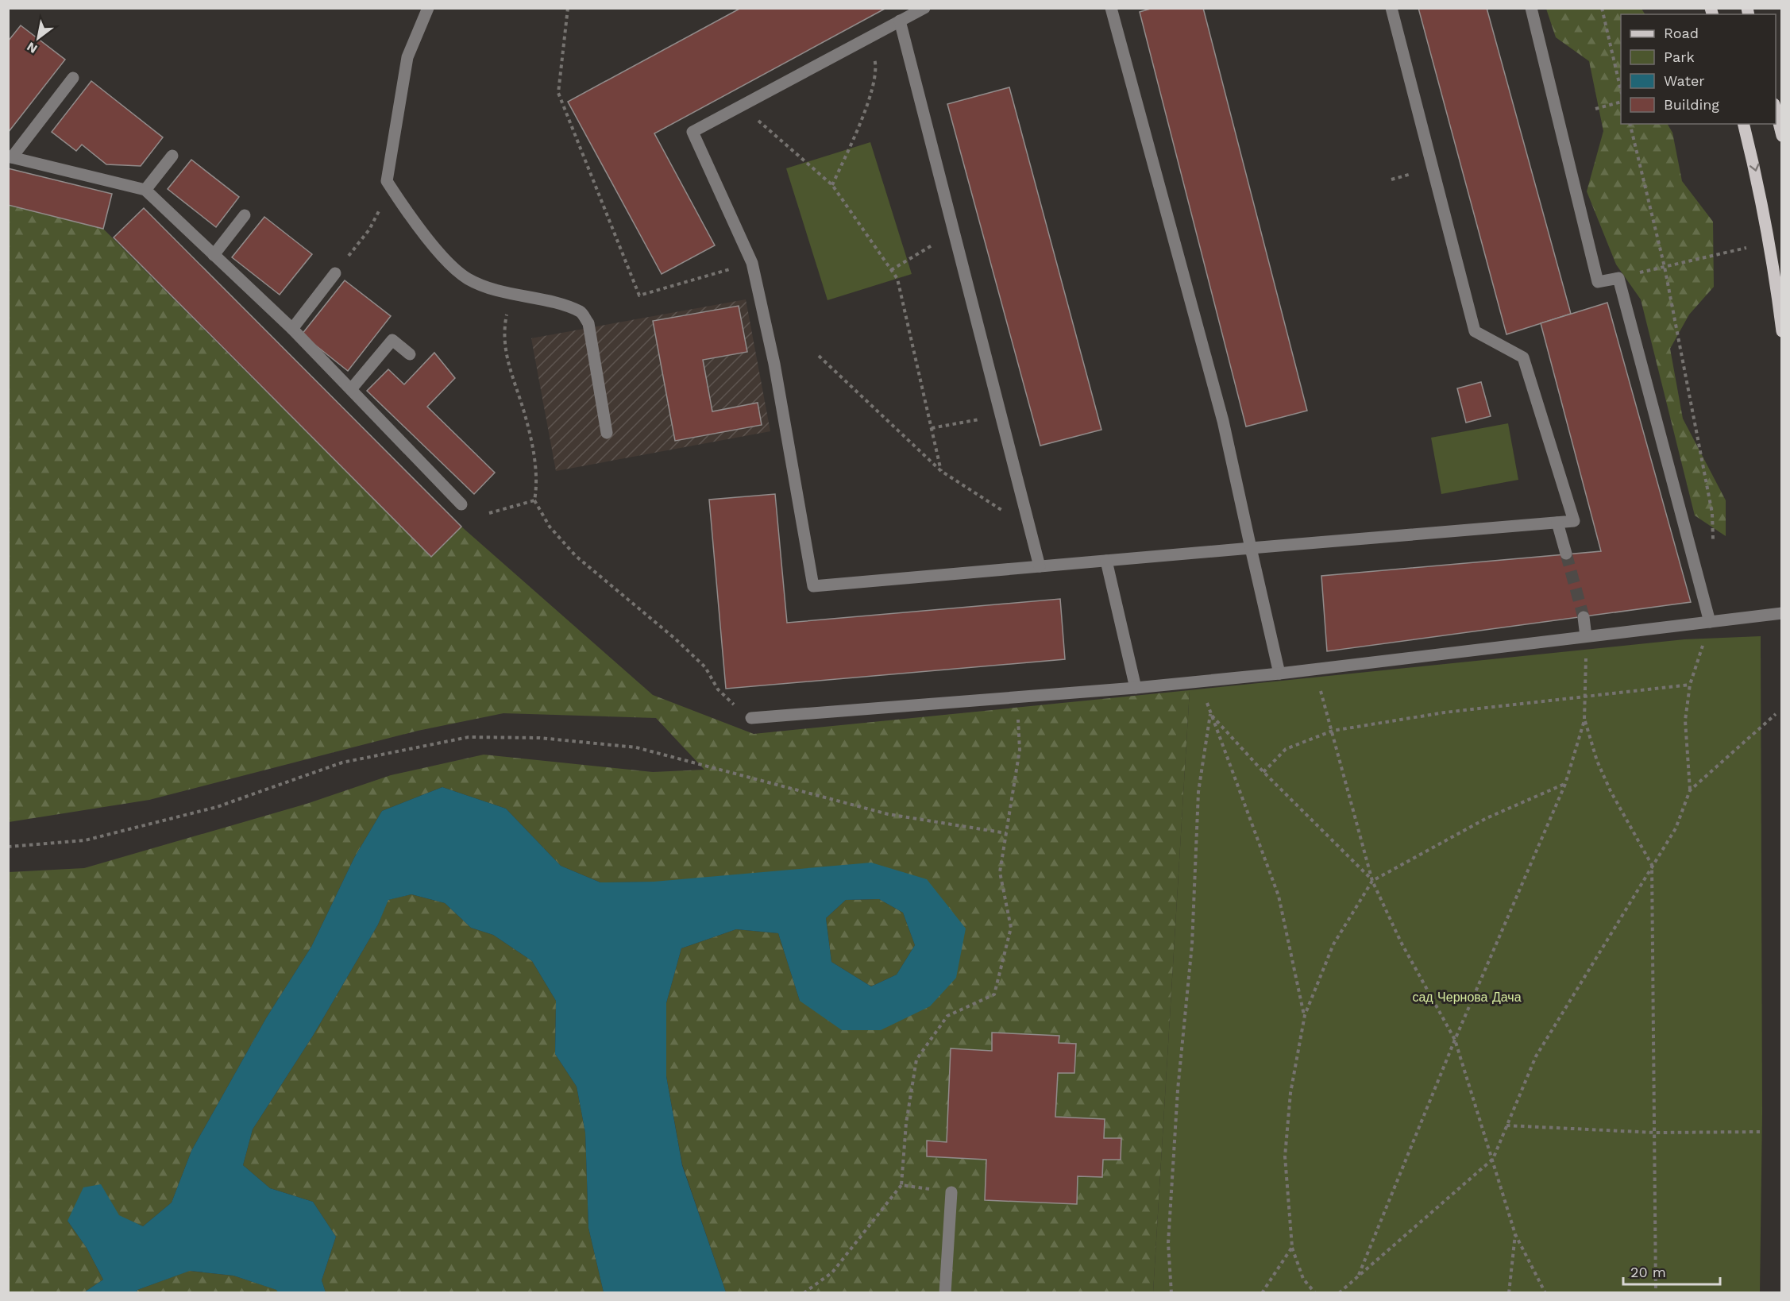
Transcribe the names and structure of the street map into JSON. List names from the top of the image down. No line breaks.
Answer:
{"parks":["сад Чернова Дача"],"legend":["Road","Park","Water","Building"],"scale_bar":"20 m","north":"bottom left"}
